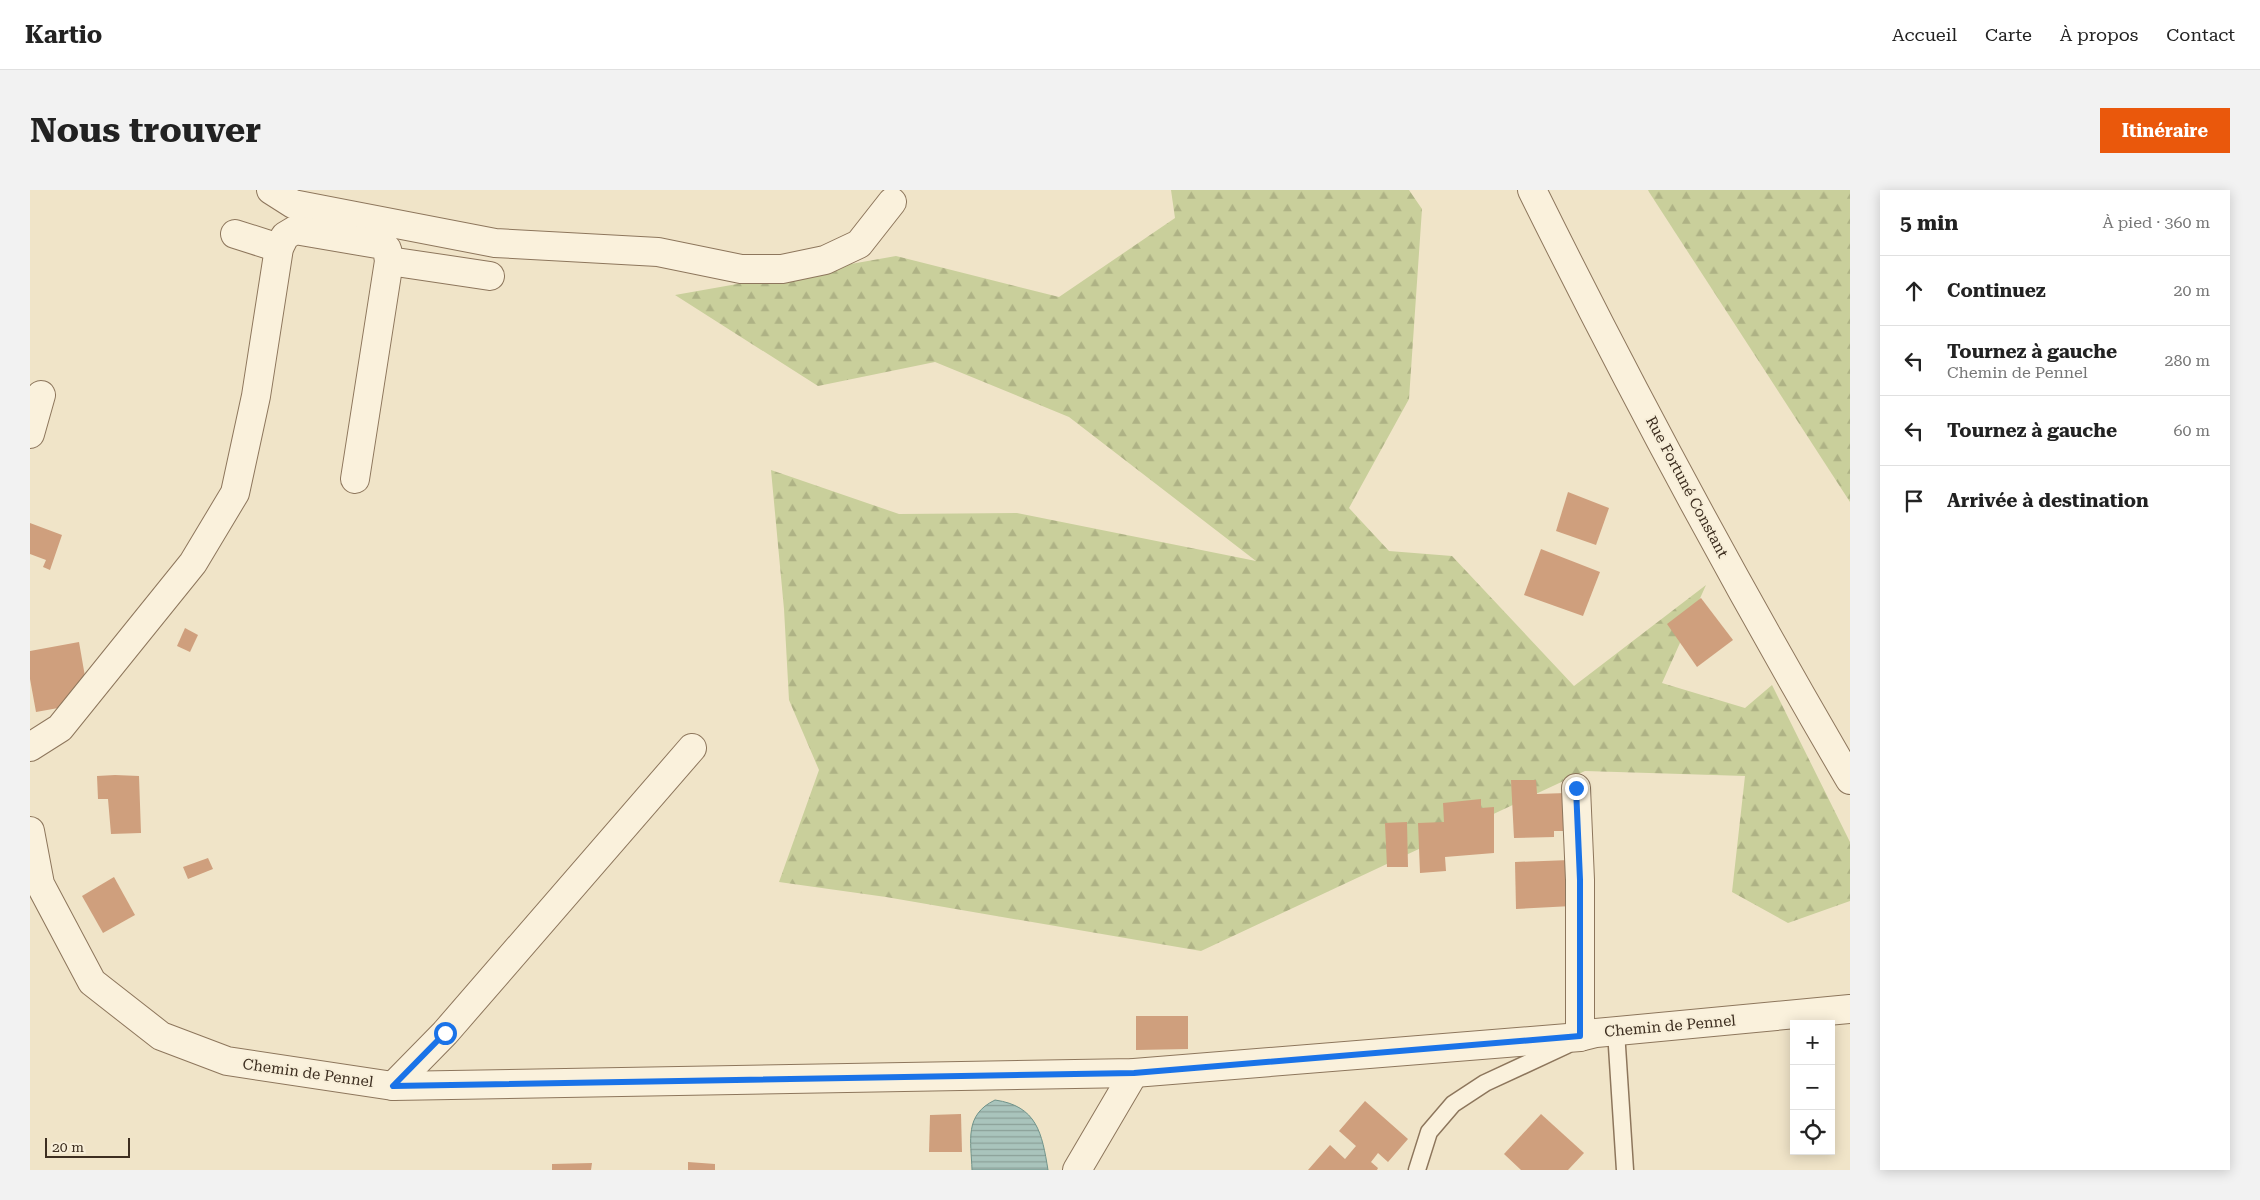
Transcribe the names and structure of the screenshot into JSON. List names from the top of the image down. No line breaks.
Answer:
{"streets":{"street":["Rue Fortuné Constant","Chemin de Pennel"]},"scale_bar":"20 m","page":{"header":"Kartio","nav":["Accueil","Carte","À propos","Contact"],"buttons":"Itinéraire","title":"Nous trouver","heading":["5 min","À pied · 360 m"],"list":[["Continuez","20 m"],["Tournez à gauche","Chemin de Pennel","280 m"],["Tournez à gauche","60 m"],"Arrivée à destination"],"map_buttons":["+","−"],"scale":"20 m"}}
